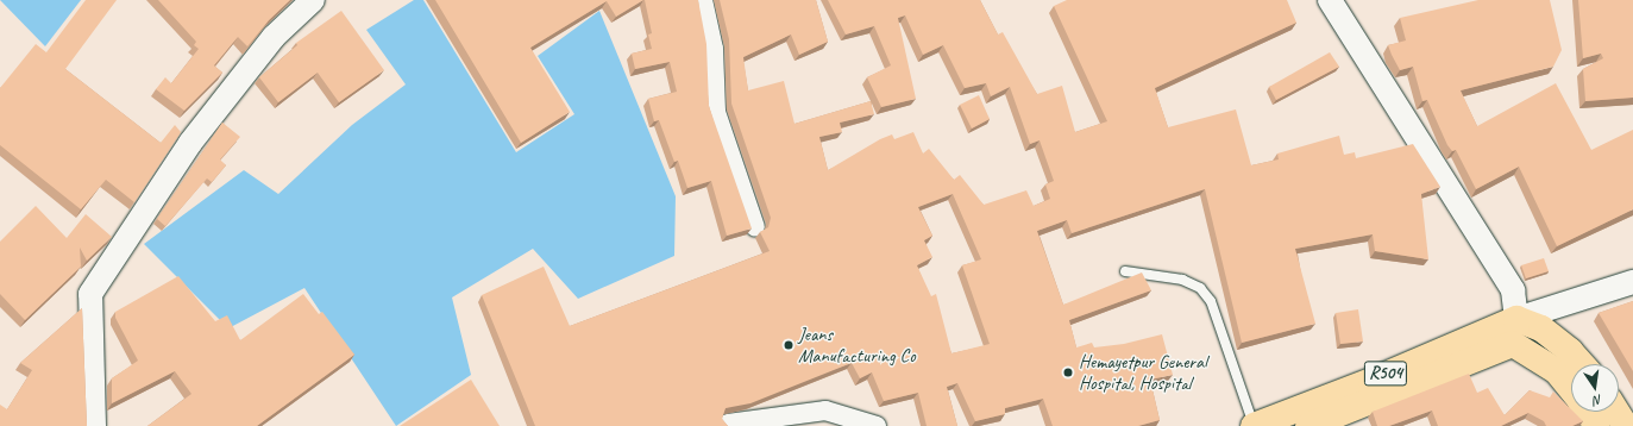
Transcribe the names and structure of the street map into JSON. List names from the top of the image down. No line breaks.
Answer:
{"streets":{"main road":["R504"]},"places":["Jeans Manufacturing Co","Hemayetpur General Hospital, Hospital"],"north":"bottom"}
